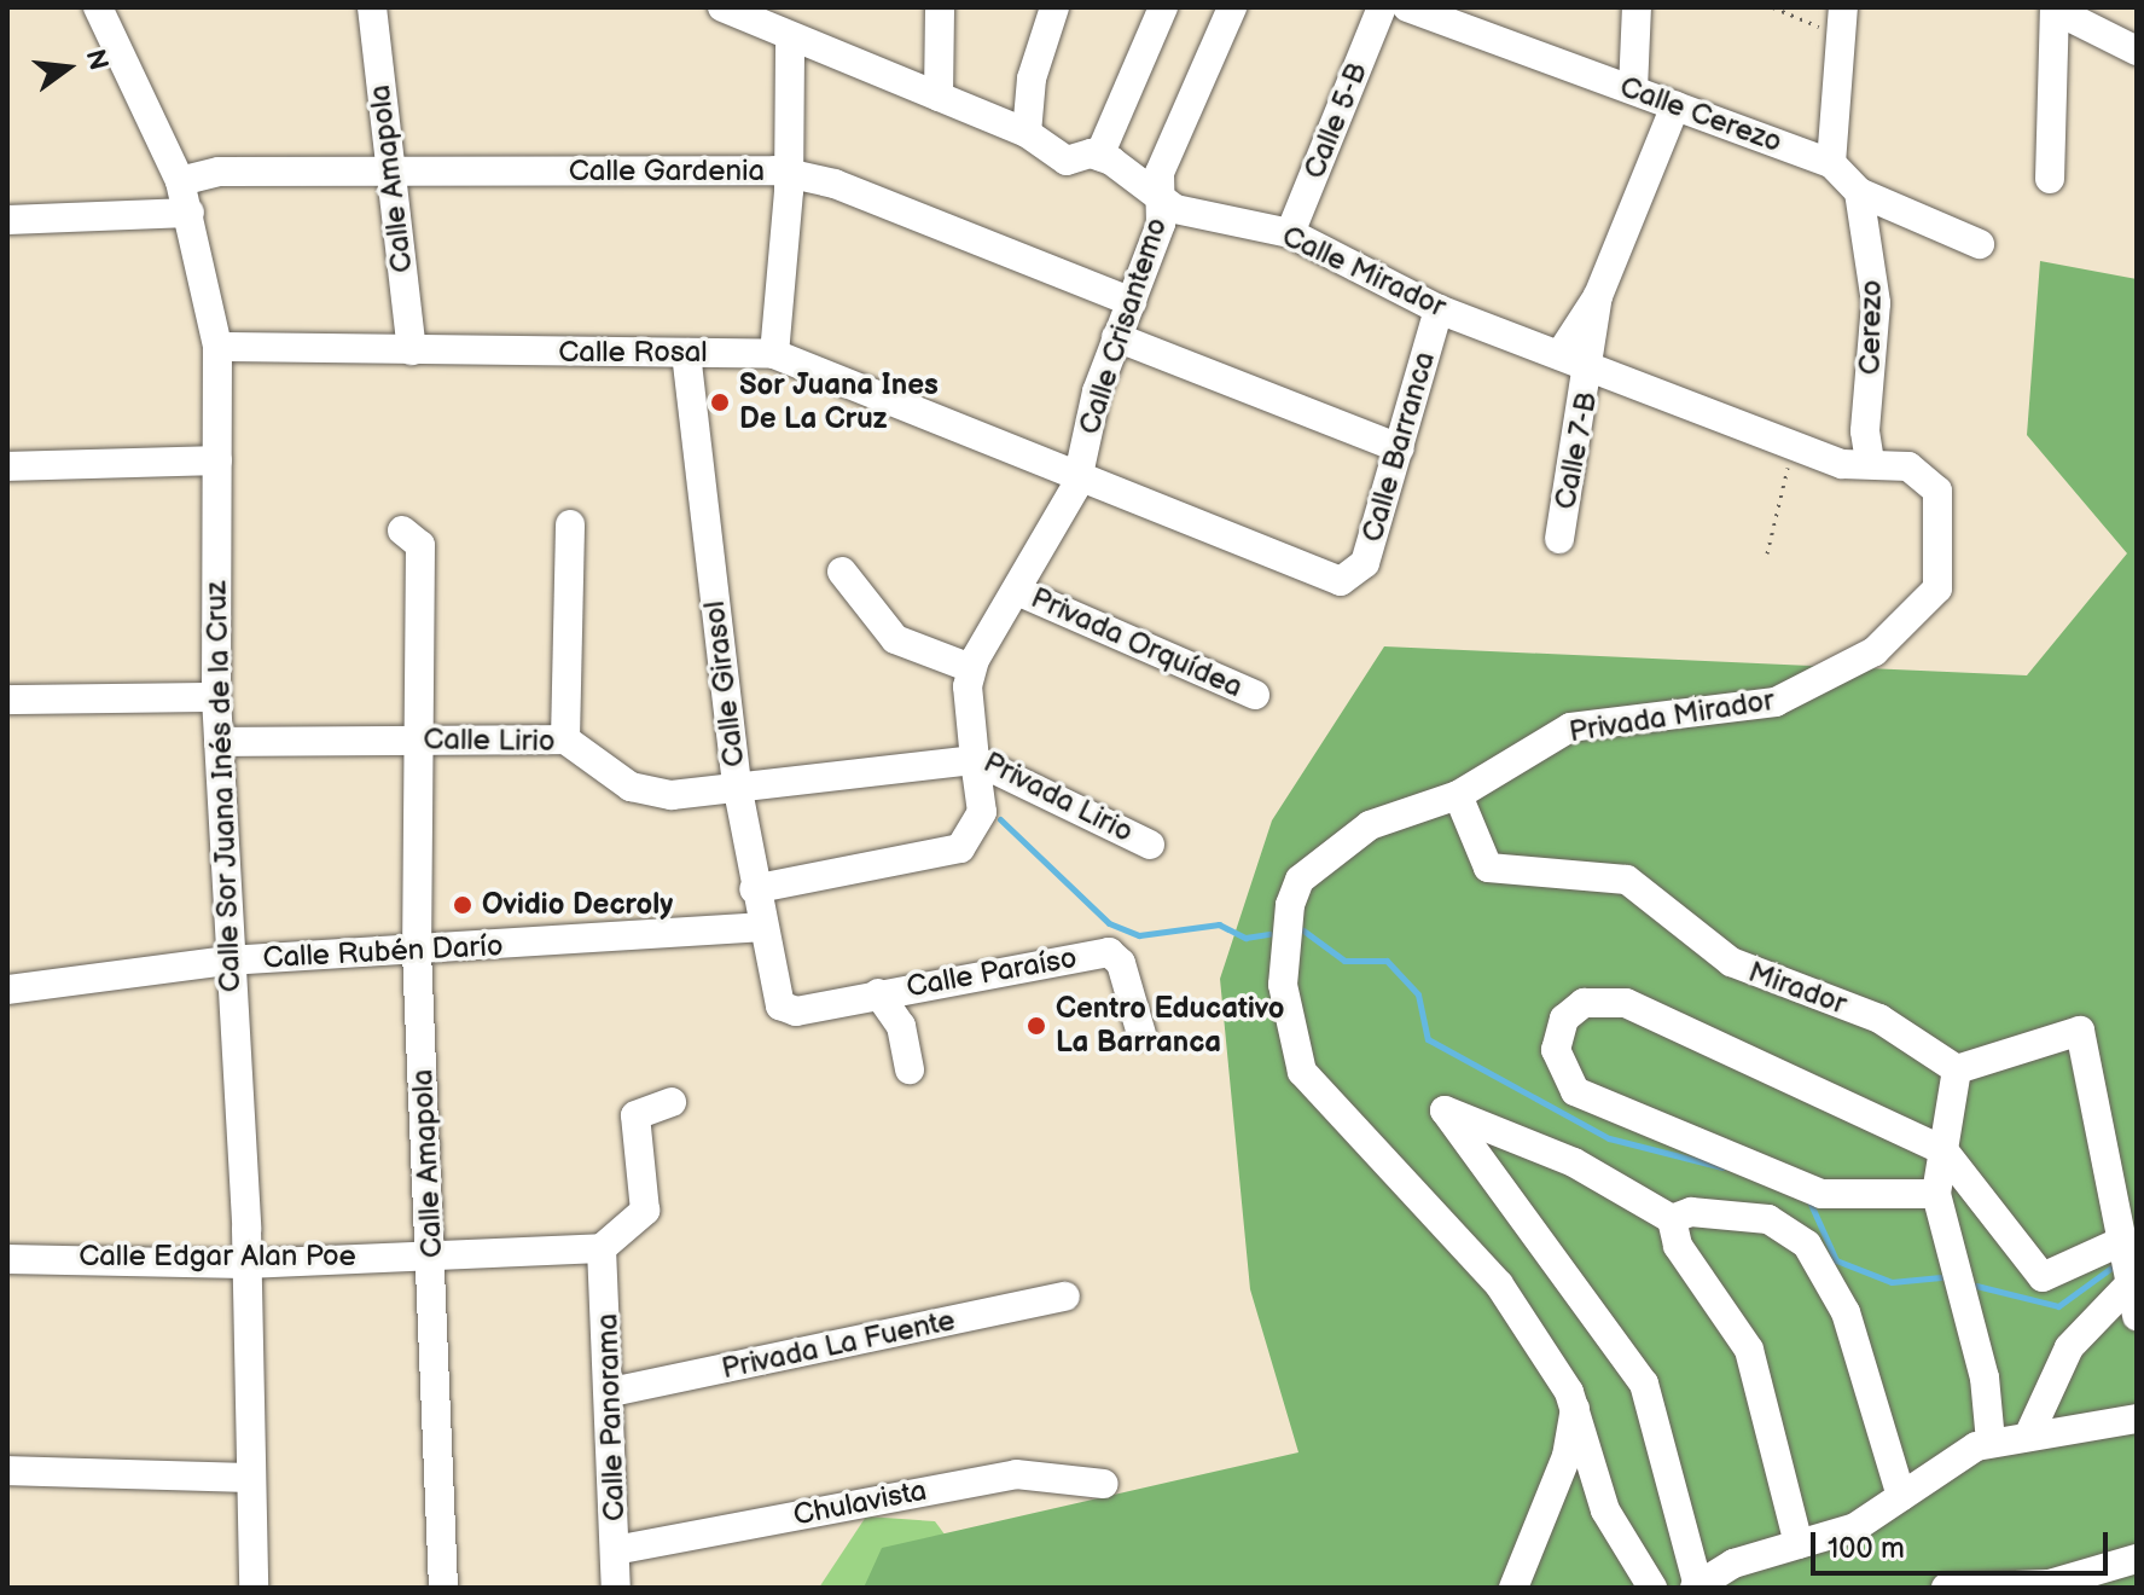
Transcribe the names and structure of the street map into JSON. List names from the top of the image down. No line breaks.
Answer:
{"streets":{"street":["Calle Cerezo","Calle 5-B","Calle Gardenia","Calle Amapola","Calle Mirador","Calle Crisantemo","Cerezo","Calle Rosal","Calle Barranca","Calle 7-B","Privada Orquídea","Calle Girasol","Privada Mirador","Calle Lirio","Calle Sor Juana Inés de la Cruz","Privada Lirio","Calle Rubén Darío","Calle Paraíso","Mirador","Calle Edgar Alan Poe","Privada La Fuente","Calle Panorama","Chulavista"]},"crossings":[["Calle Cerezo","Cerezo"],["Calle 5-B","Calle Mirador"],["Calle Gardenia","Calle Amapola"],["Calle Gardenia","Calle Crisantemo"],["Calle Gardenia","Calle Sor Juana Inés de la Cruz"],["Calle Amapola","Calle Rosal"],["Calle Amapola","Calle Lirio"],["Calle Amapola","Calle Rubén Darío"],["Calle Amapola","Calle Edgar Alan Poe"],["Calle Mirador","Calle Crisantemo"],["Calle Mirador","Calle Barranca"],["Calle Mirador","Privada Mirador"],["Calle Crisantemo","Calle Rosal"],["Calle Crisantemo","Privada Orquídea"],["Cerezo","Privada Mirador"],["Calle Rosal","Calle Barranca"],["Calle Rosal","Calle Girasol"],["Calle Rosal","Calle Sor Juana Inés de la Cruz"],["Calle 7-B","Privada Mirador"],["Calle Girasol","Calle Lirio"],["Calle Girasol","Calle Rubén Darío"],["Calle Girasol","Calle Paraíso"],["Privada Mirador","Mirador"],["Calle Lirio","Calle Sor Juana Inés de la Cruz"],["Calle Lirio","Privada Lirio"],["Calle Sor Juana Inés de la Cruz","Calle Rubén Darío"],["Calle Sor Juana Inés de la Cruz","Calle Edgar Alan Poe"],["Calle Edgar Alan Poe","Calle Panorama"],["Privada La Fuente","Calle Panorama"],["Calle Panorama","Chulavista"]],"places":["Sor Juana Ines De La Cruz","Ovidio Decroly","Centro Educativo La Barranca"],"scale_bar":"100 m","north":"right"}
